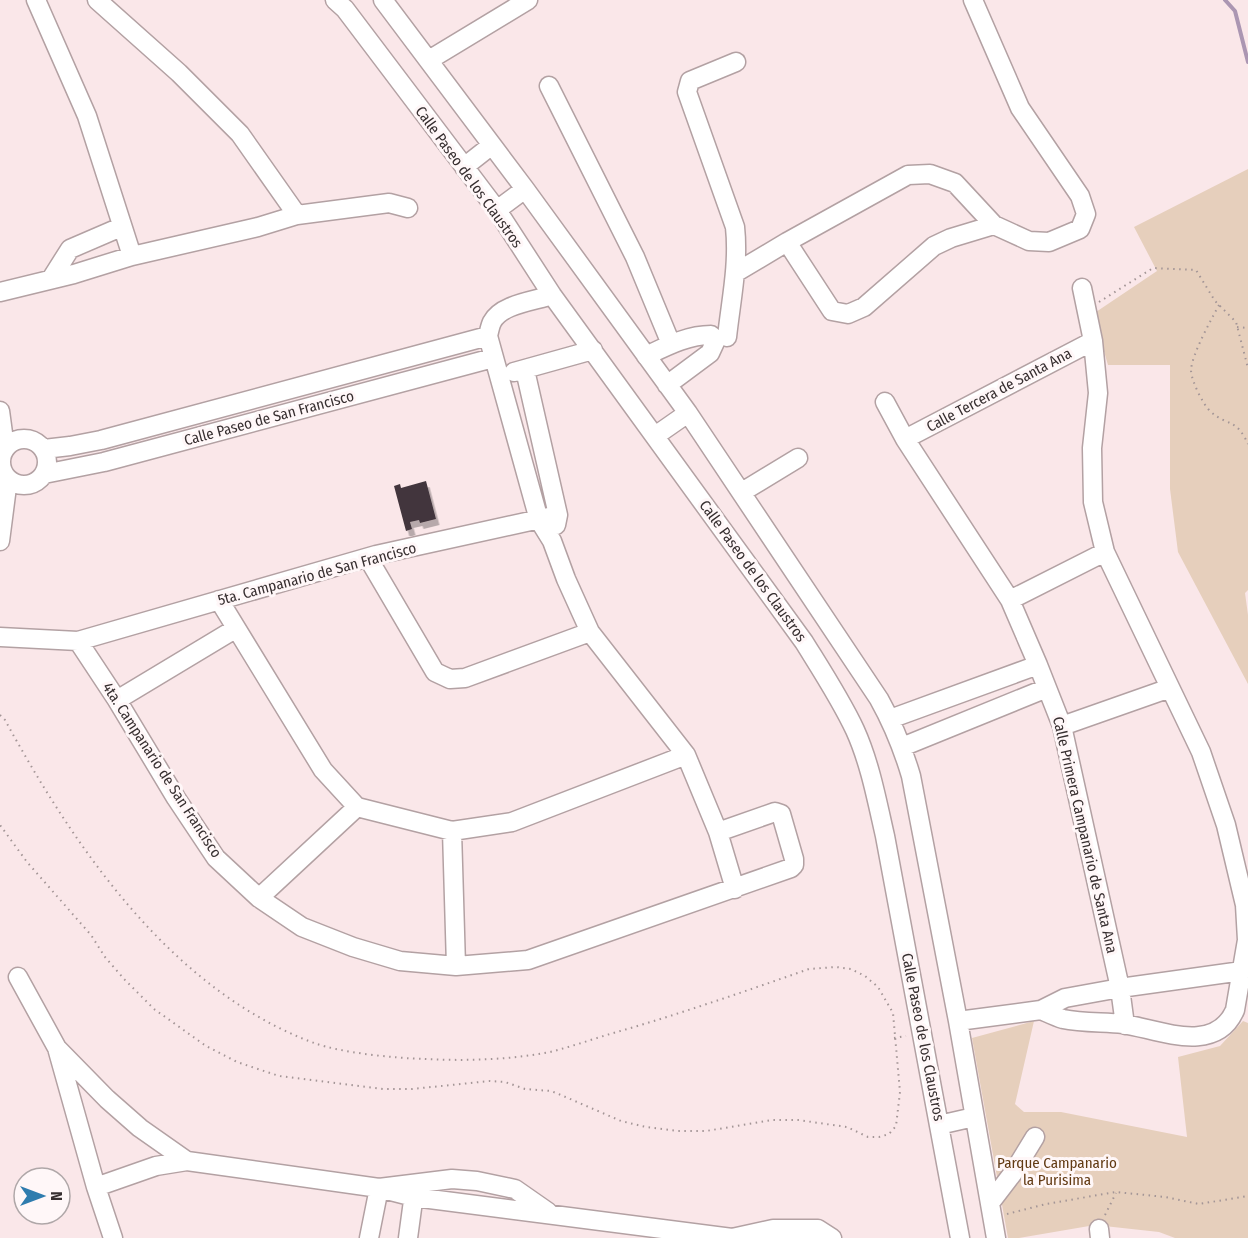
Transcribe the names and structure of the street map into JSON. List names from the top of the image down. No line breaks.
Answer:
{"streets":{"street":["Calle Paseo de los Claustros","Calle Tercera de Santa Ana","Calle Paseo de San Francisco","5ta. Campanario de San Francisco","4ta. Campanario de San Francisco","Calle Primera Campanario de Santa Ana"]},"crossings":[["Calle Paseo de los Claustros","Calle Paseo de San Francisco"],["Calle Tercera de Santa Ana","Calle Primera Campanario de Santa Ana"],["5ta. Campanario de San Francisco","4ta. Campanario de San Francisco"]],"parks":["Parque Campanario la Purisima"],"north":"right"}
